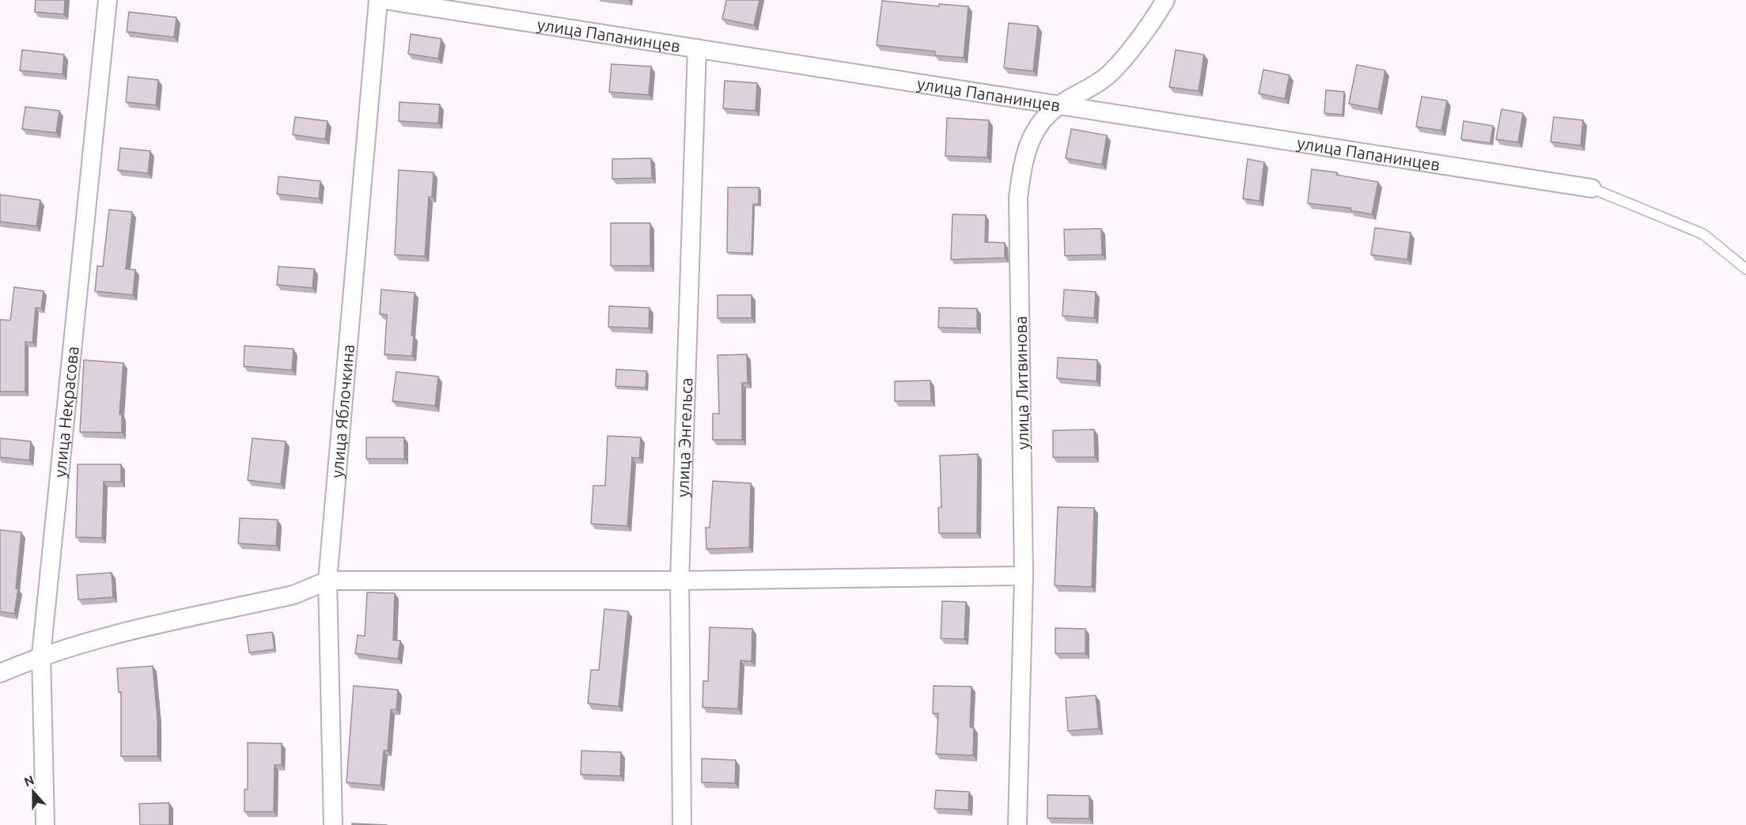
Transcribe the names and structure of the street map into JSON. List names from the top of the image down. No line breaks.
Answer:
{"streets":{"street":["улица Папанинцев","улица Литвинова","улица Некрасова","улица Яблочкина","улица Энгельса"]},"crossings":[["улица Папанинцев","улица Литвинова"],["улица Папанинцев","улица Энгельса"]],"north":"top"}
